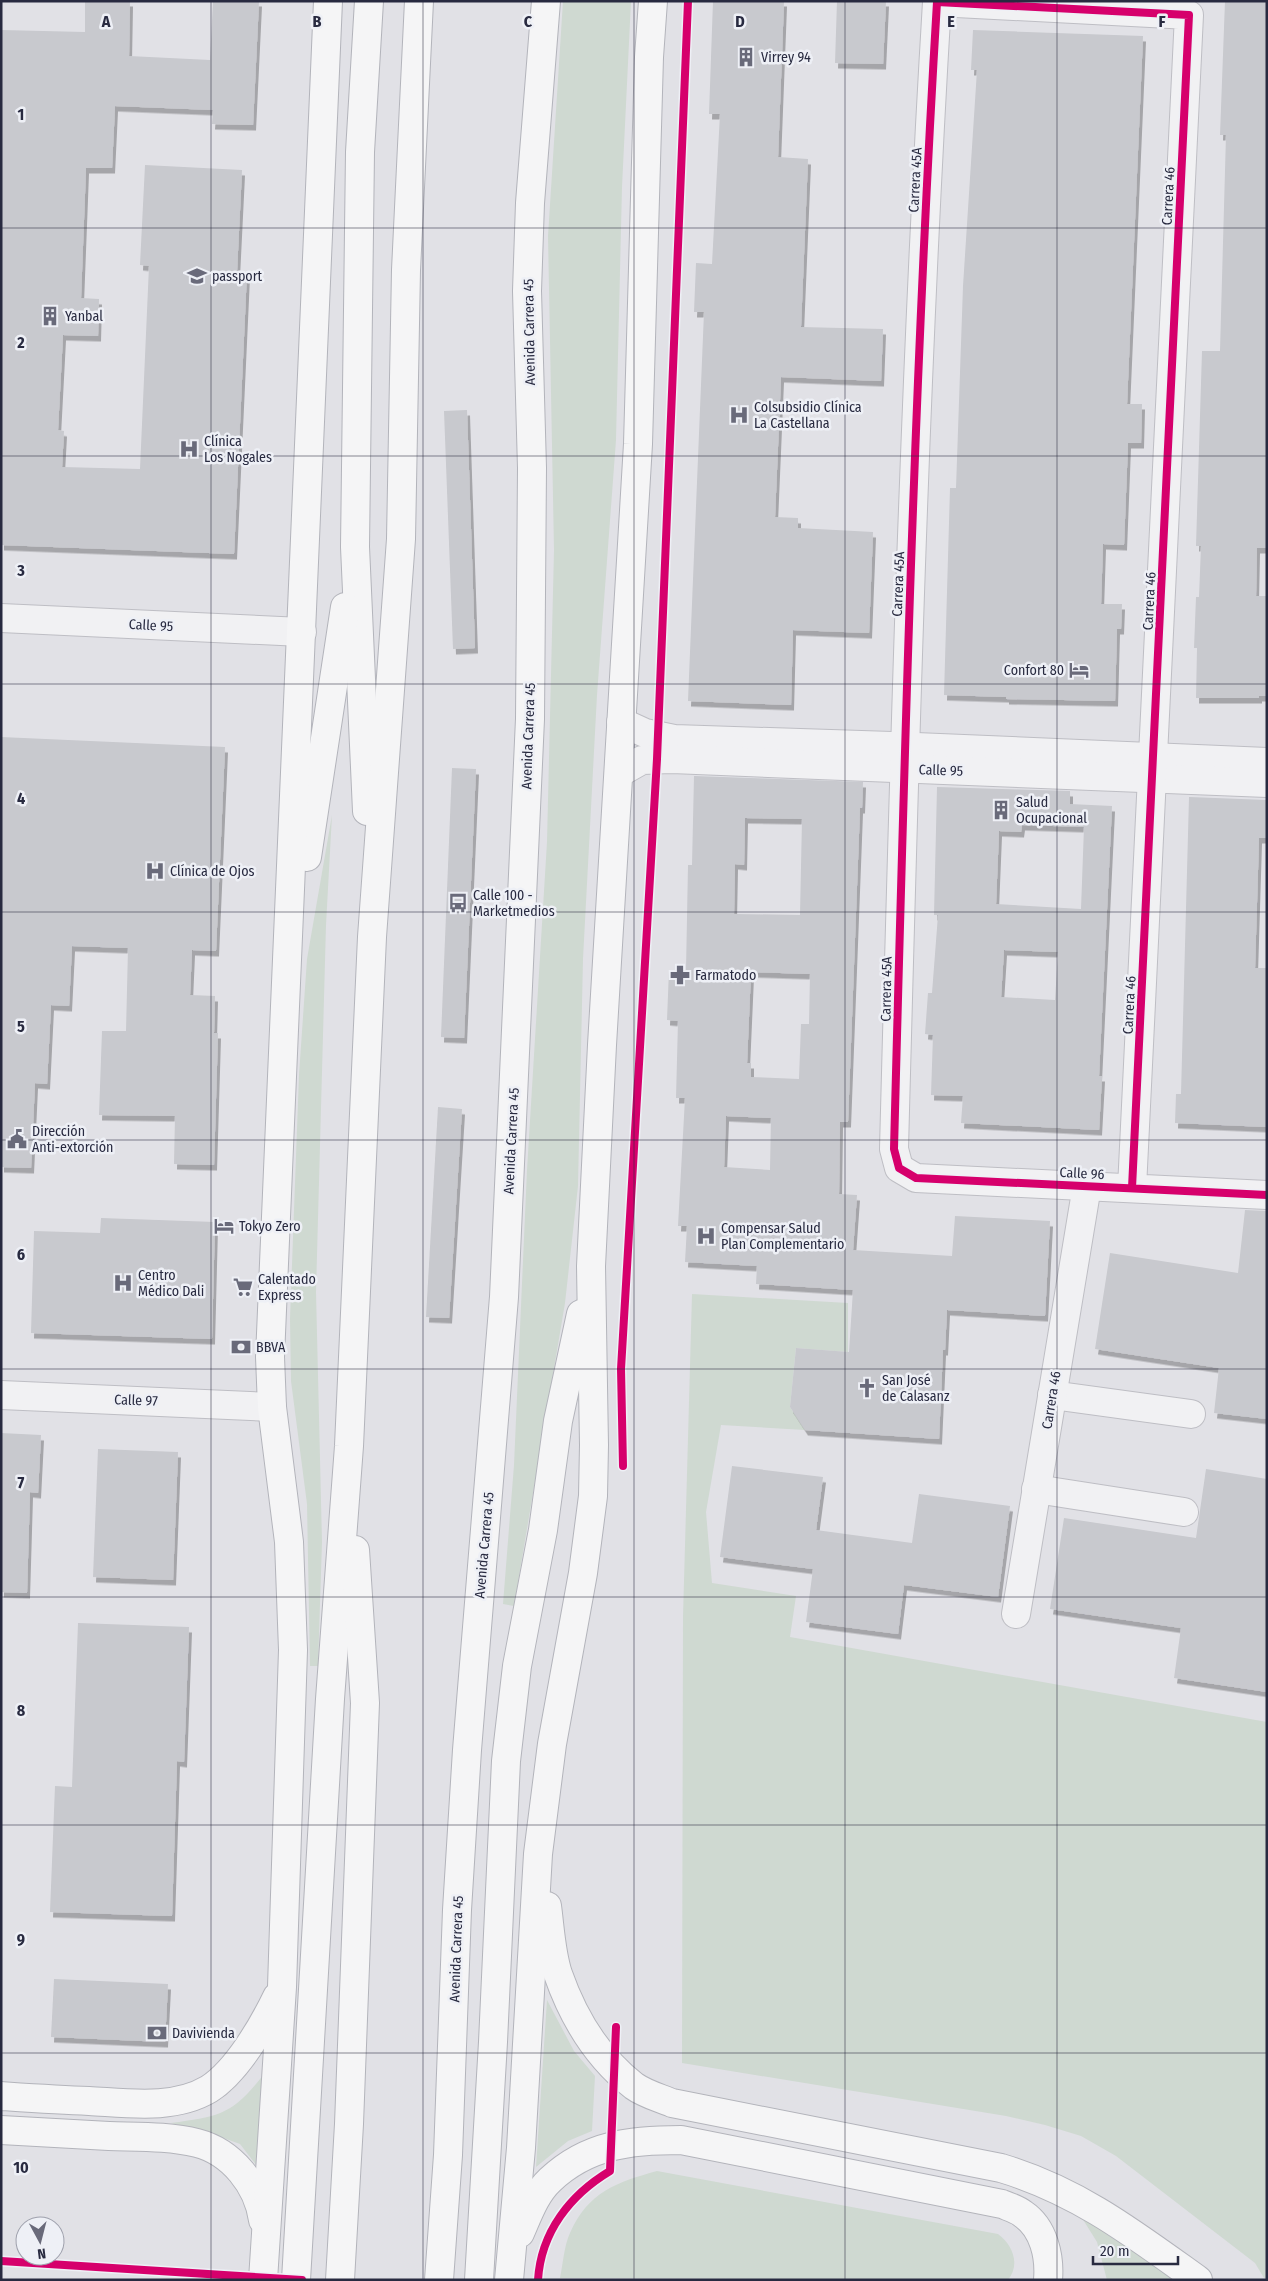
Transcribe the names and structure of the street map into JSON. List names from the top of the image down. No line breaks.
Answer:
{"streets":{"highway":["Avenida Carrera 45"],"street":["Carrera 45A","Carrera 46","Calle 95","Calle 96","Calle 97"]},"crossings":[["Carrera 45A","Carrera 46"],["Carrera 45A","Calle 95"],["Carrera 45A","Calle 96"],["Carrera 46","Calle 95"],["Carrera 46","Calle 96"]],"places":{"building":["Virrey 94","Yanbal","Salud Ocupacional"],"school or university":["passport"],"hospital":["Colsubsidio Clínica La Castellana","Clínica Los Nogales","Clínica de Ojos","Compensar Salud Plan Complementario","Centro Médico Dali"],"hotel":["Confort 80","Tokyo Zero"],"bus stop":["Calle 100 - Marketmedios"],"pharmacy":["Farmatodo"],"public building":["Dirección Anti-extorción"],"supermarket":["Calentado Express"],"bank":["BBVA","Davivienda"],"church":["San José de Calasanz"]},"scale_bar":"20 m","north":"bottom","grid":{"columns":["A","B","C","D","E","F"],"rows":["1","2","3","4","5","6","7","8","9","10"]}}
